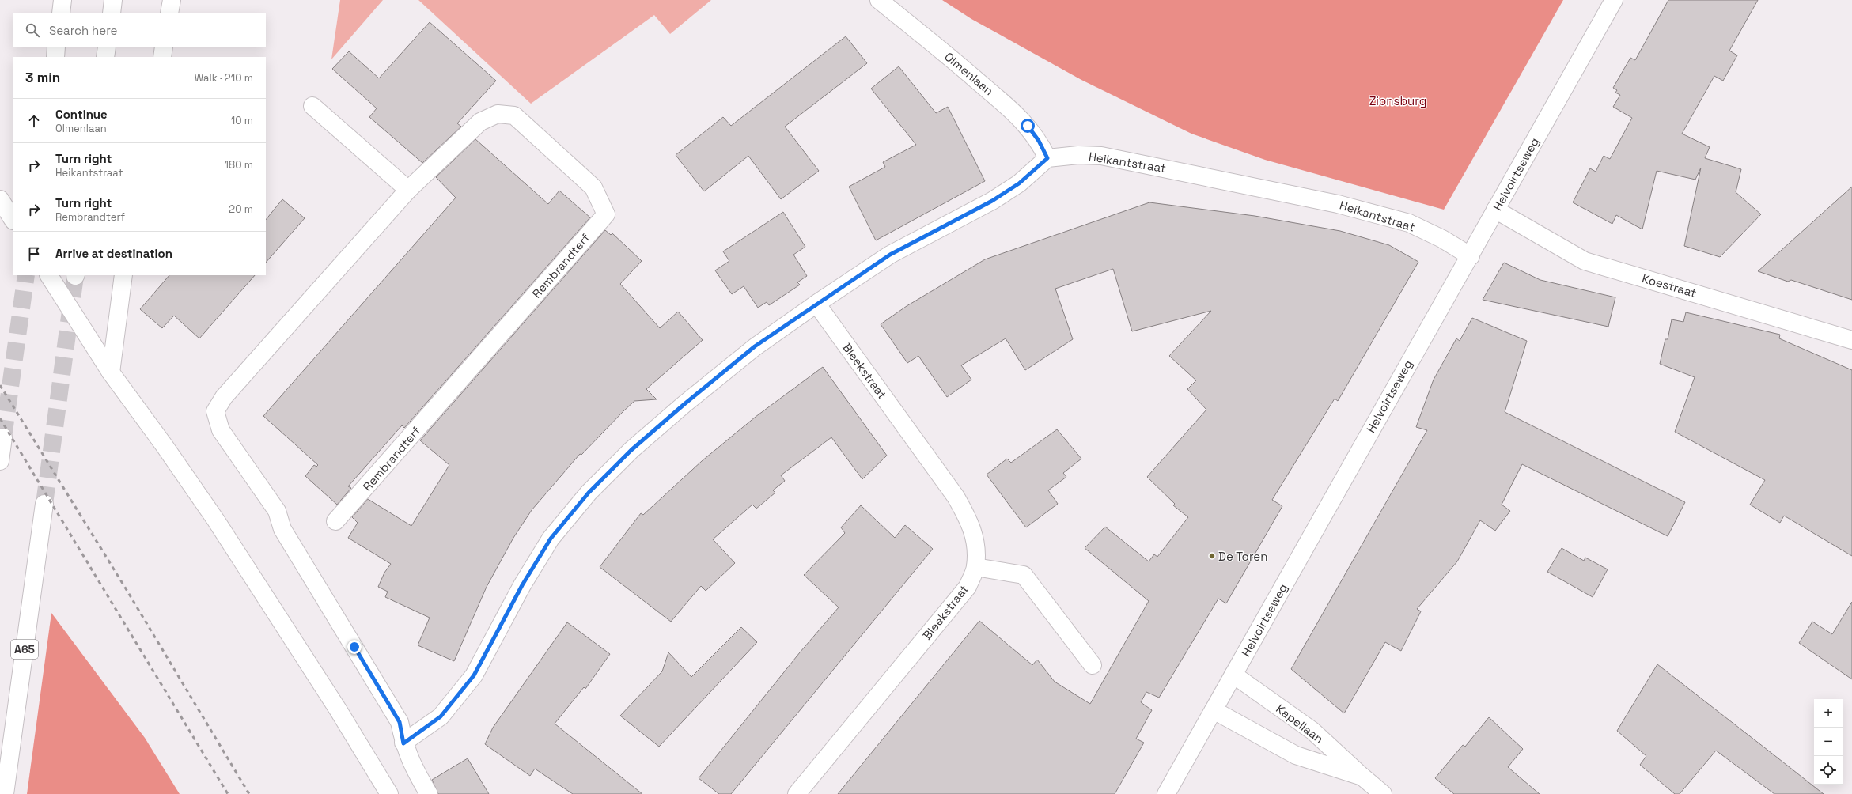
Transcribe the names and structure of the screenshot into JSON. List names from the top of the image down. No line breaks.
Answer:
{"streets":{"main road":["Olmenlaan","Heikantstraat","Helvoirtseweg","Rembrandterf","Koestraat","Bleekstraat","A65","Kapellaan"]},"crossings":[["Olmenlaan","Heikantstraat"],["Heikantstraat","Helvoirtseweg"],["Helvoirtseweg","Koestraat"],["Helvoirtseweg","Kapellaan"]],"parks":["Zionsburg"],"places":["De Toren"],"page":{"search":"Search here","heading":["3 min","Walk · 210 m"],"list":[["Continue","Olmenlaan","10 m"],["Turn right","Heikantstraat","180 m"],["Turn right","Rembrandterf","20 m"],"Arrive at destination"],"map_buttons":["+","−"]}}
